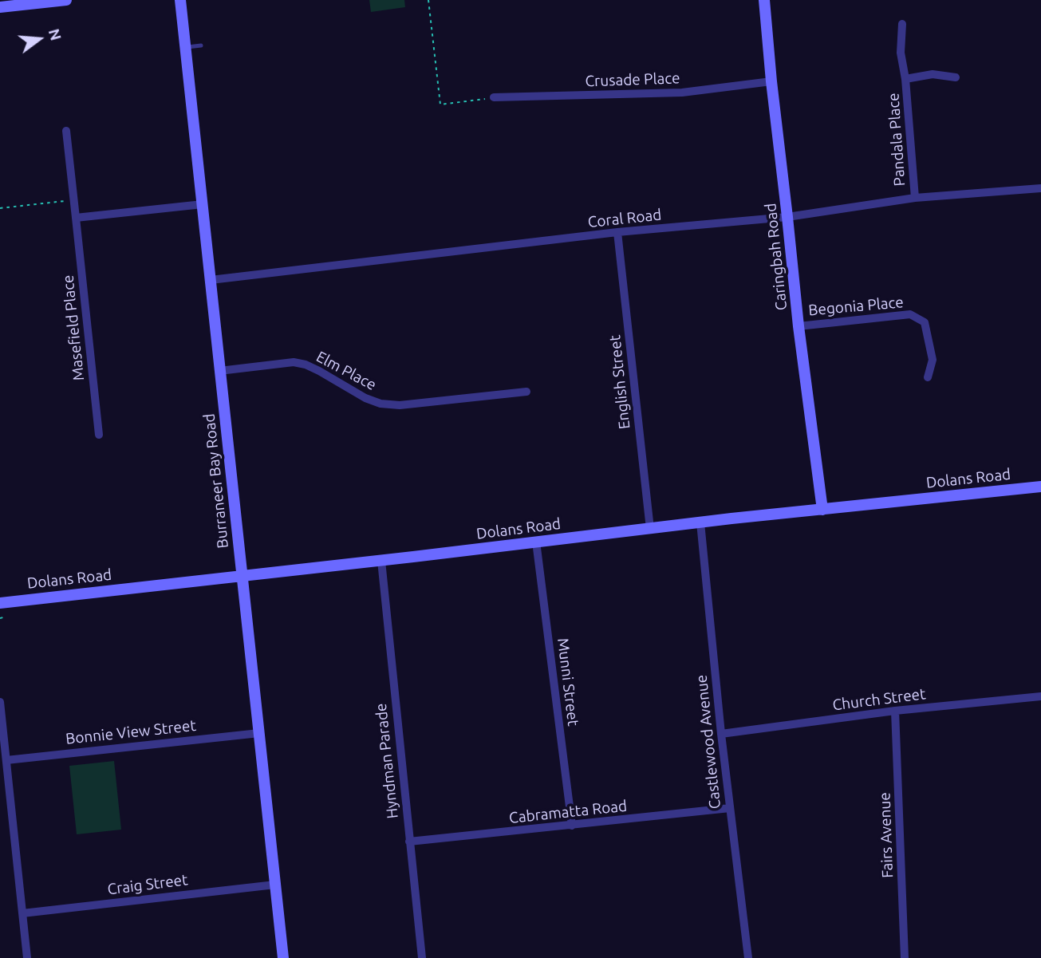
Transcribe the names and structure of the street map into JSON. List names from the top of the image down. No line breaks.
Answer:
{"streets":{"street":["Crusade Place","Pandala Place","Coral Road","Caringbah Road","Begonia Place","Masefield Place","Elm Place","English Street","Dolans Road","Burraneer Bay Road","Munni Street","Church Street","Bonnie View Street","Castlewood Avenue","Hyndman Parade","Cabramatta Road","Fairs Avenue","Craig Street"]},"crossings":[["Crusade Place","Caringbah Road"],["Pandala Place","Coral Road"],["Coral Road","Caringbah Road"],["Coral Road","English Street"],["Coral Road","Burraneer Bay Road"],["Caringbah Road","Begonia Place"],["Caringbah Road","Dolans Road"],["Elm Place","Burraneer Bay Road"],["English Street","Dolans Road"],["Dolans Road","Burraneer Bay Road"],["Dolans Road","Munni Street"],["Dolans Road","Castlewood Avenue"],["Dolans Road","Hyndman Parade"],["Burraneer Bay Road","Bonnie View Street"],["Burraneer Bay Road","Craig Street"],["Munni Street","Cabramatta Road"],["Church Street","Castlewood Avenue"],["Church Street","Fairs Avenue"],["Castlewood Avenue","Cabramatta Road"],["Hyndman Parade","Cabramatta Road"]],"north":"right"}
